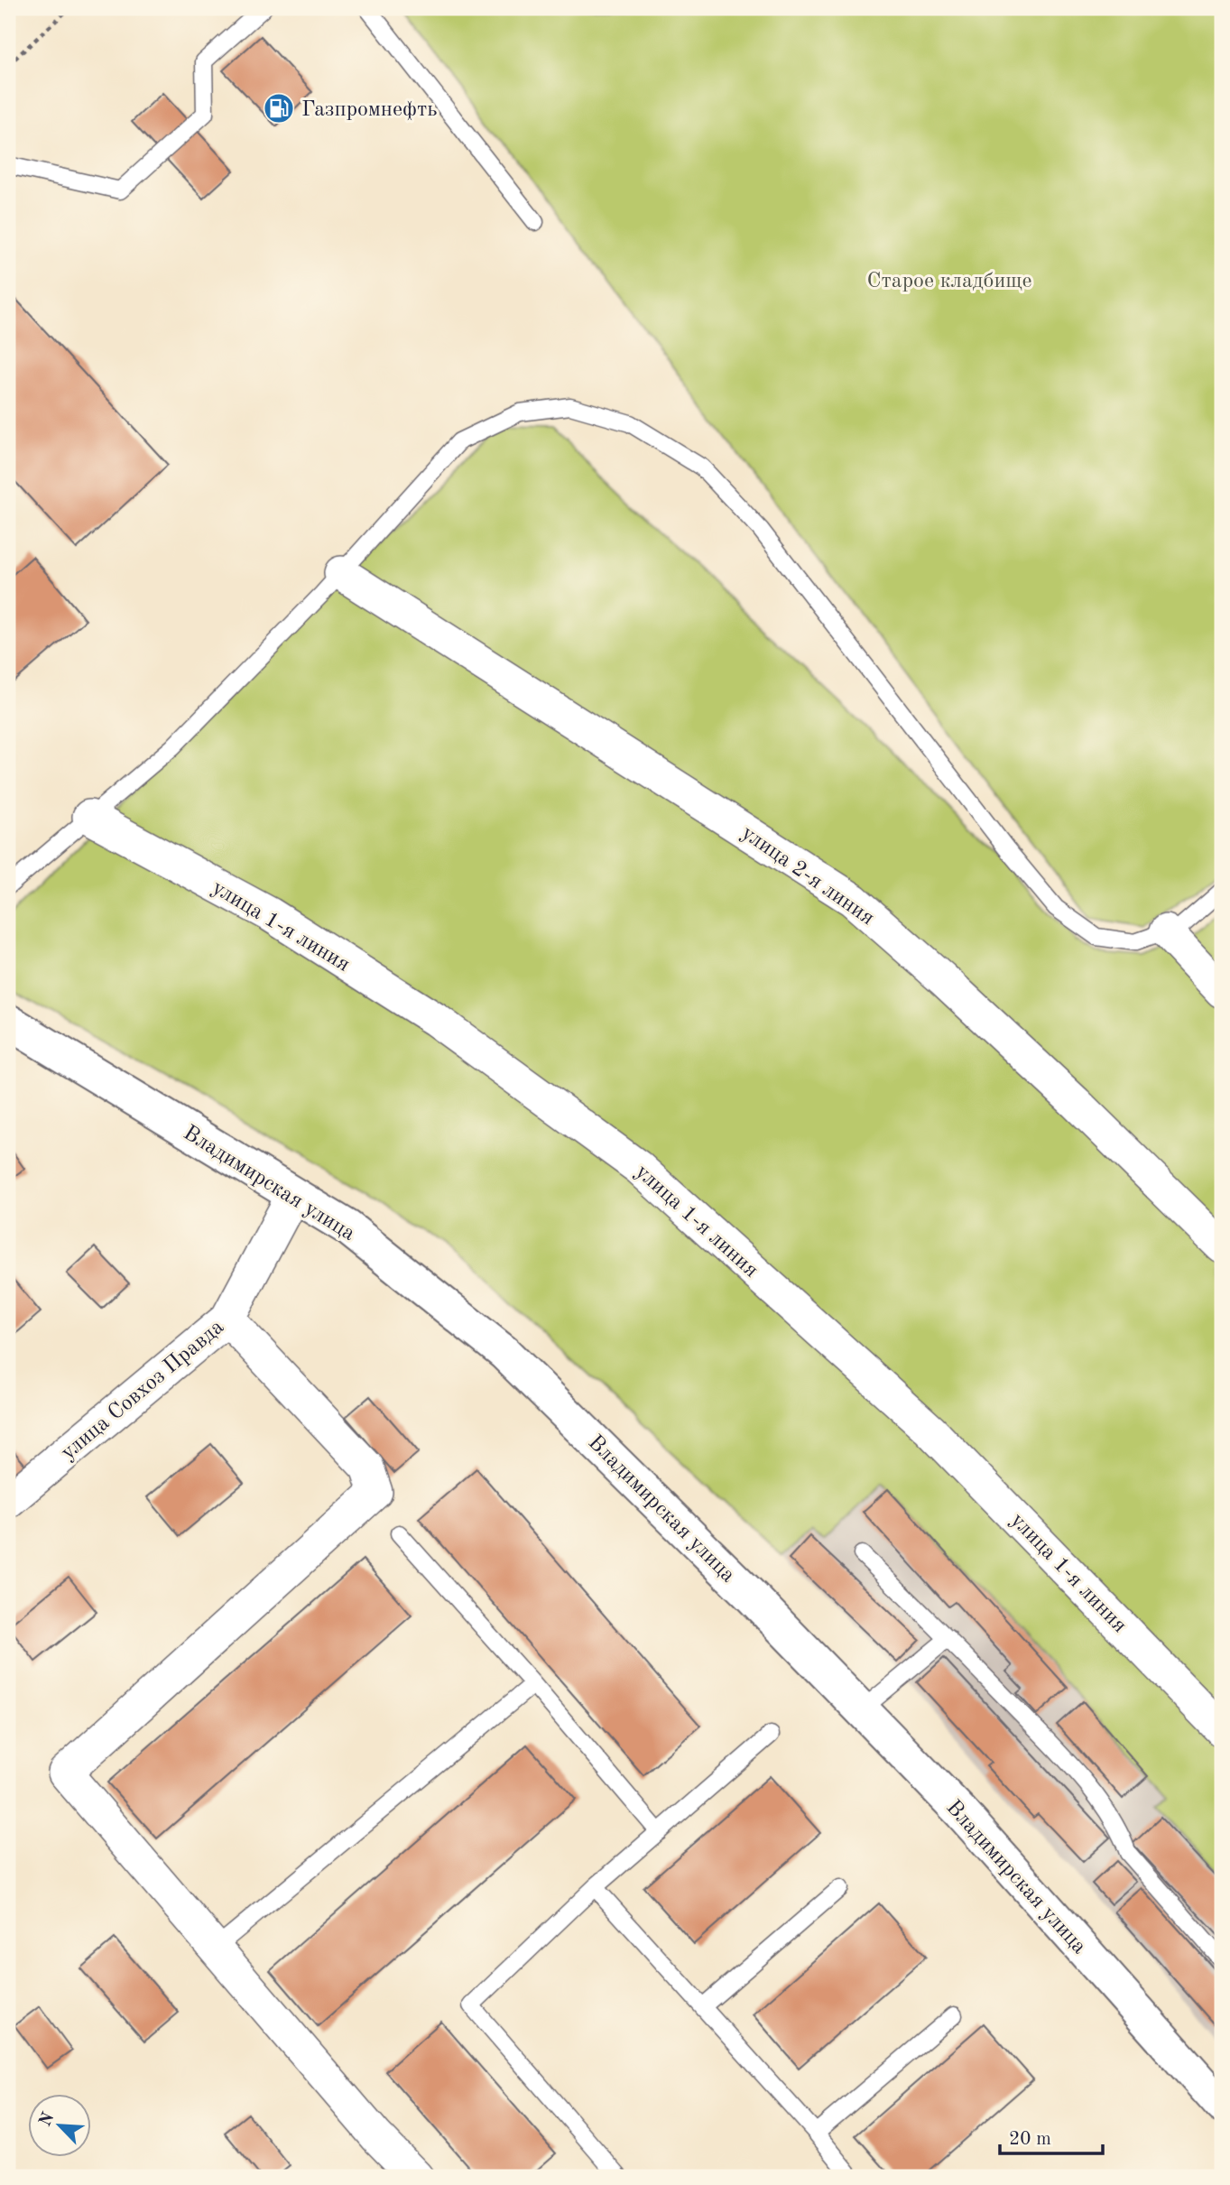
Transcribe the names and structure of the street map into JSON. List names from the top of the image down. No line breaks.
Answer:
{"streets":{"street":["улица 2-я линия","улица 1-я линия","Владимирская улица","улица Совхоз Правда"]},"crossings":[["Владимирская улица","улица Совхоз Правда"]],"parks":["Старое кладбище"],"places":{"fuel station":["Газпромнефть"]},"scale_bar":"20 m","north":"top left"}
